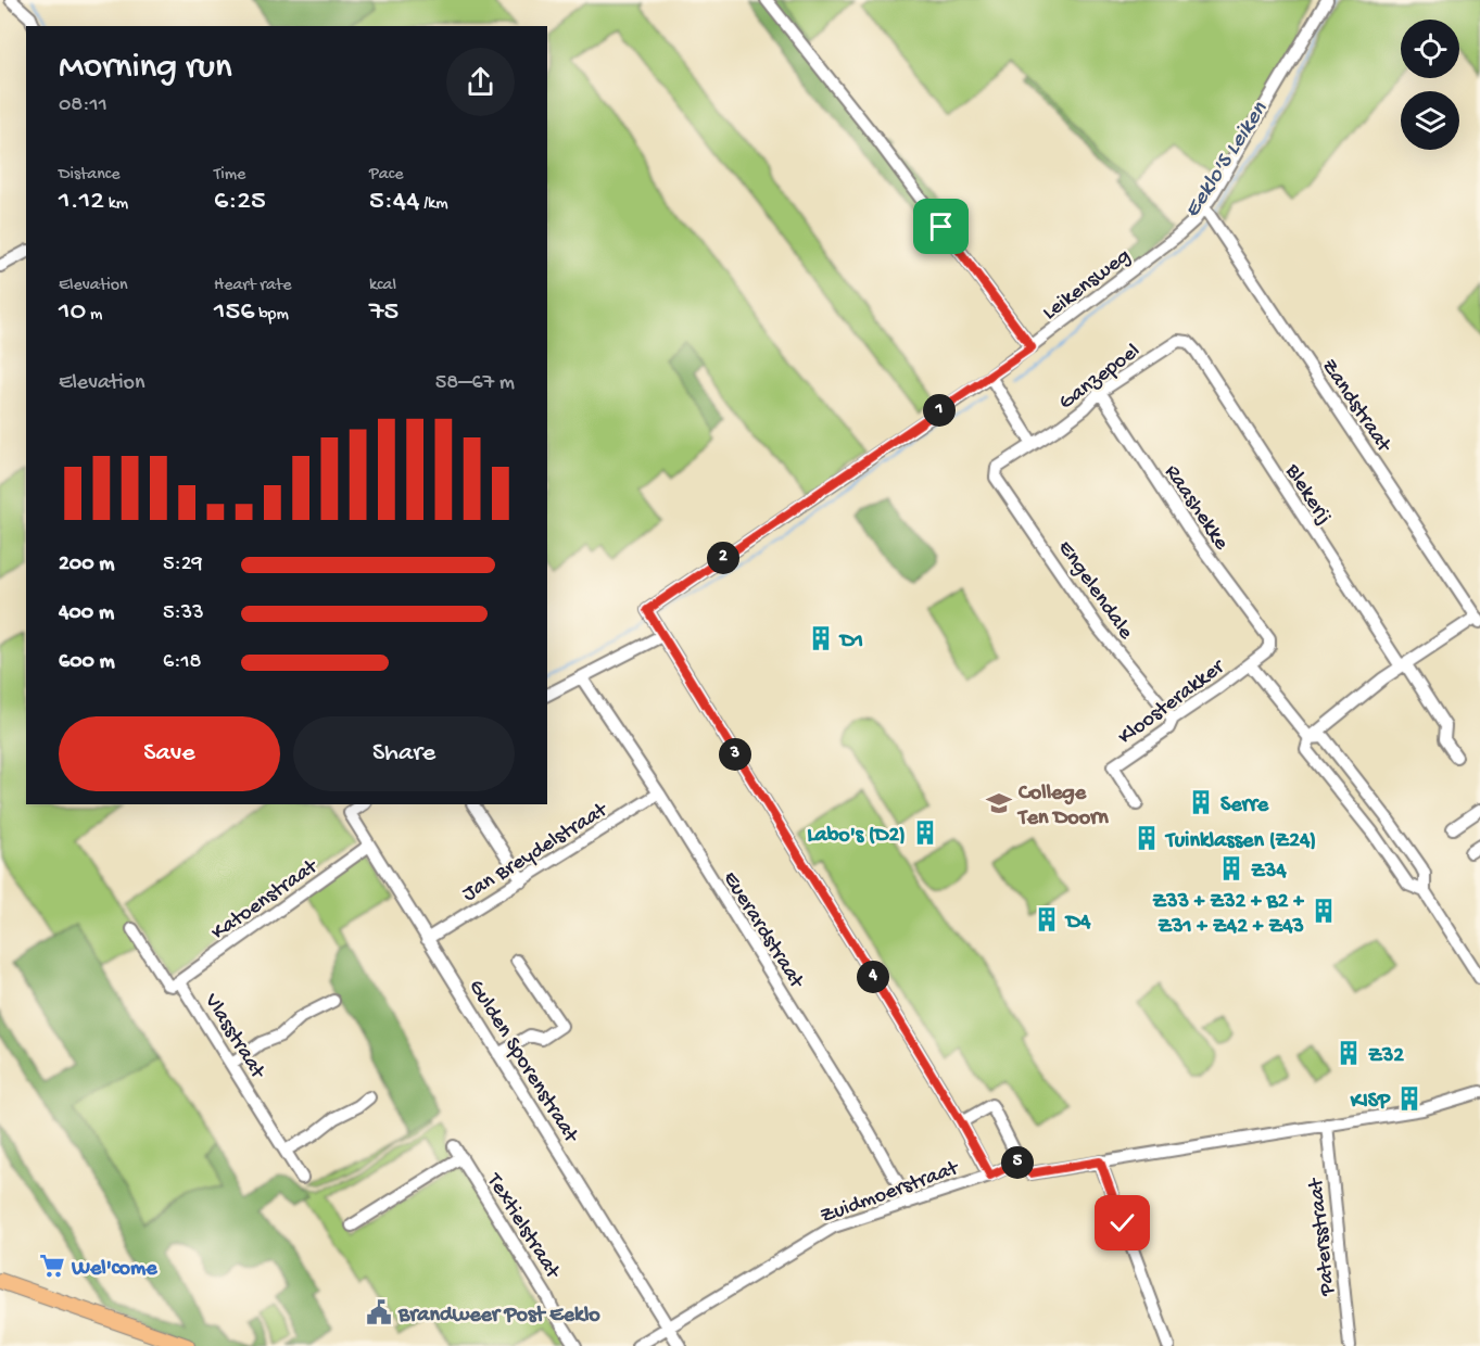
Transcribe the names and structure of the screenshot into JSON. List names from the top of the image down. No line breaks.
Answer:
{"streets":{"street":["Leikensweg","Ganzepoel","Zandstraat","Blekerij","Raashekke","Engelendale","Kloosterakker","Jan Breydelstraat","Katoenstraat","Euerardstraat","Vlasstraat","Gulden Sporenstraat","Zuidmoerstraat","Textielstraat","Patersstraat"]},"crossings":[["Leikensweg","Zandstraat"],["Leikensweg","Zuidmoerstraat"],["Ganzepoel","Blekerij"],["Ganzepoel","Raashekke"],["Ganzepoel","Engelendale"],["Raashekke","Kloosterakker"],["Engelendale","Kloosterakker"],["Jan Breydelstraat","Euerardstraat"],["Jan Breydelstraat","Gulden Sporenstraat"],["Katoenstraat","Vlasstraat"],["Katoenstraat","Gulden Sporenstraat"],["Euerardstraat","Zuidmoerstraat"],["Gulden Sporenstraat","Zuidmoerstraat"]],"water":["Eeklo'S Leiken"],"places":{"building":["D1","Serre","Labo's (D2)","Tuinklassen (Z24)","Z34","Z33 + Z32 + B2 + Z31 + Z42 + Z43","D4","Z32","KISP"],"school or university":["College Ten Doorn"],"supermarket":["Wel'come"],"public building":["Brandweer Post Eeklo"]},"page":{"heading":["Morning run","08:11"],"stats":[["Distance","1.12 km"],["Time","6:25"],["Pace","5:44 /km"],["Elevation","10 m"],["Heart rate","156 bpm"],["kcal","75"]],"chart":["Elevation","58–67 m"],"pins":["1","2","3","4","5"],"list":[{"name":"200 m","note":"5:29"},{"name":"400 m","note":"5:33"},{"name":"600 m","note":"6:18"}],"buttons":["Save","Share"]}}
